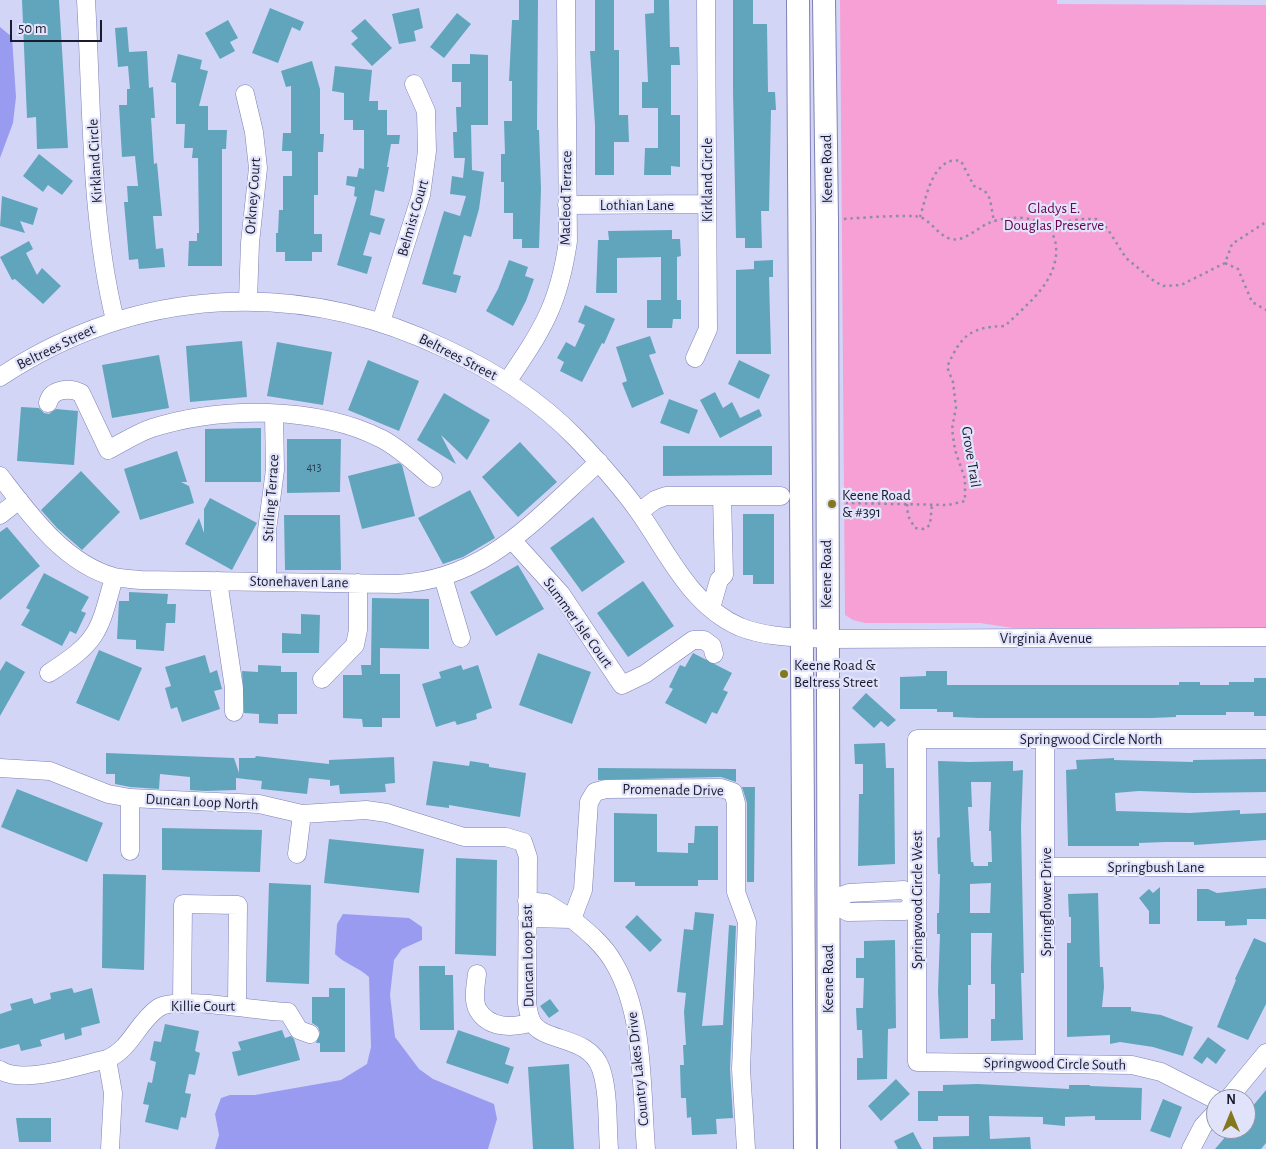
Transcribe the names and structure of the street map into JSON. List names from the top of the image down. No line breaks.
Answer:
{"streets":{"main road":["Keene Road"],"street":["Kirkland Circle","Orkney Court","Macleod Terrace","Lothian Lane","Belmist Court","Beltrees Street","Stirling Terrace","Stonehaven Lane","Summer Isle Court","Virginia Avenue","Springwood Circle North","Promenade Drive","Duncan Loop North","Springbush Lane","Springwood Circle West","Springflower Drive","Duncan Loop East","Killie Court","Springwood Circle South","Country Lakes Drive"],"path":["Grove Trail"]},"crossings":[["Kirkland Circle","Lothian Lane"],["Kirkland Circle","Beltrees Street"],["Keene Road","Beltrees Street"],["Keene Road","Virginia Avenue"],["Orkney Court","Beltrees Street"],["Macleod Terrace","Lothian Lane"],["Macleod Terrace","Beltrees Street"],["Belmist Court","Beltrees Street"],["Beltrees Street","Stonehaven Lane"],["Beltrees Street","Virginia Avenue"],["Stirling Terrace","Stonehaven Lane"],["Stonehaven Lane","Summer Isle Court"],["Springwood Circle North","Springwood Circle West"],["Springwood Circle North","Springflower Drive"],["Promenade Drive","Country Lakes Drive"],["Duncan Loop North","Duncan Loop East"],["Springbush Lane","Springflower Drive"],["Springwood Circle West","Springwood Circle South"],["Springflower Drive","Springwood Circle South"],["Duncan Loop East","Country Lakes Drive"]],"parks":["Gladys E. Douglas Preserve"],"places":["Keene Road & #391","Keene Road & Beltress Street"],"house_numbers":["413"],"scale_bar":"50 m","north":"top"}
